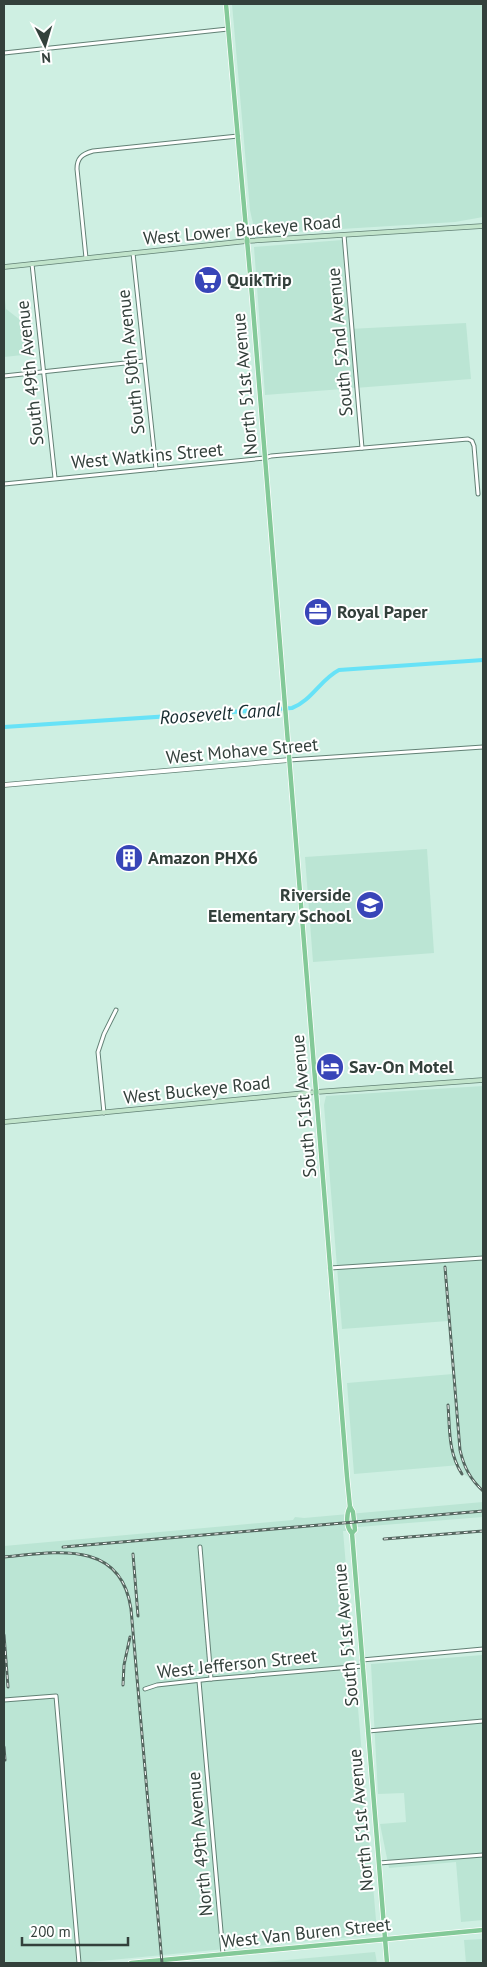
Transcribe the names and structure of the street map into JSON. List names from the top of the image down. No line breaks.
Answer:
{"streets":{"main road":["West Lower Buckeye Road","North 51st Avenue","West Buckeye Road","South 51st Avenue","West Van Buren Street"],"street":["South 52nd Avenue","South 50th Avenue","South 49th Avenue","West Watkins Street","West Mohave Street","West Jefferson Street","North 49th Avenue"]},"crossings":[["West Lower Buckeye Road","South 52nd Avenue"],["West Lower Buckeye Road","South 50th Avenue"],["West Lower Buckeye Road","South 49th Avenue"],["West Lower Buckeye Road","North 51st Avenue"],["South 52nd Avenue","West Watkins Street"],["South 50th Avenue","West Watkins Street"],["South 49th Avenue","West Watkins Street"],["North 51st Avenue","West Watkins Street"],["North 51st Avenue","South 51st Avenue"],["North 51st Avenue","West Van Buren Street"],["West Mohave Street","South 51st Avenue"],["West Buckeye Road","South 51st Avenue"],["South 51st Avenue","West Jefferson Street"],["West Jefferson Street","North 49th Avenue"],["North 49th Avenue","West Van Buren Street"]],"water":["Roosevelt Canal"],"places":{"supermarket":["QuikTrip"],"office":["Royal Paper"],"building":["Amazon PHX6"],"school or university":["Riverside Elementary School"],"hotel":["Sav-On Motel"]},"scale_bar":"200 m","north":"bottom"}
